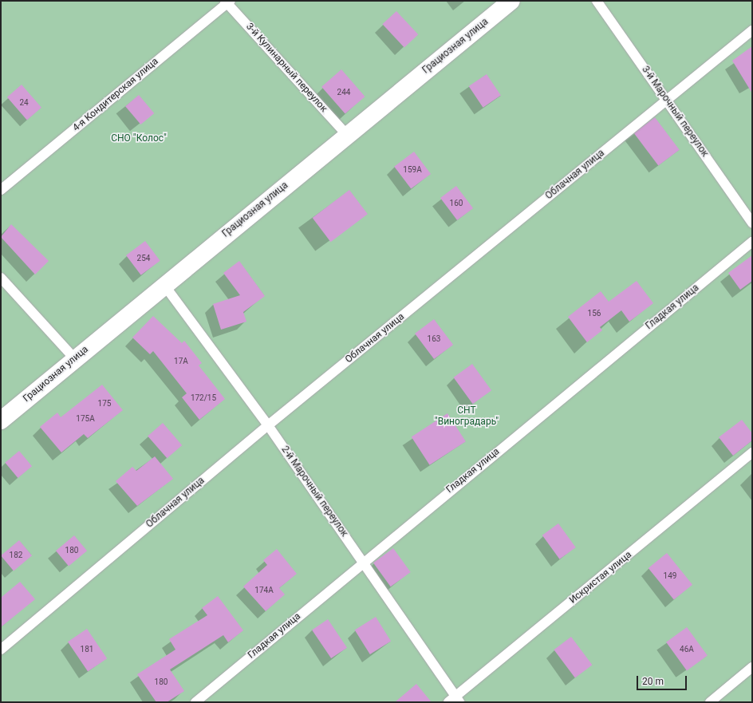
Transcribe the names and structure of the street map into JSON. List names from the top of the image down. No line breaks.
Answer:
{"streets":{"street":["Грациозная улица"],"lane":["3-й Кулинарный переулок","4-я Кондитерская улица","3-й Марочный переулок","Облачная улица","Гладкая улица","2-й Марочный переулок","Искристая улица"]},"crossings":[["Грациозная улица","3-й Кулинарный переулок"],["Грациозная улица","2-й Марочный переулок"],["3-й Кулинарный переулок","4-я Кондитерская улица"],["3-й Марочный переулок","Облачная улица"],["Облачная улица","2-й Марочный переулок"],["Гладкая улица","2-й Марочный переулок"],["2-й Марочный переулок","Искристая улица"]],"parks":["СНО \"Колос\"","СНТ \"Виноградарь\""],"house_numbers":["244","24","159А","160","254","156","163","17А","172/15","175","175А","180","182","149","174А","181","46А","180"],"scale_bar":"20 m"}
